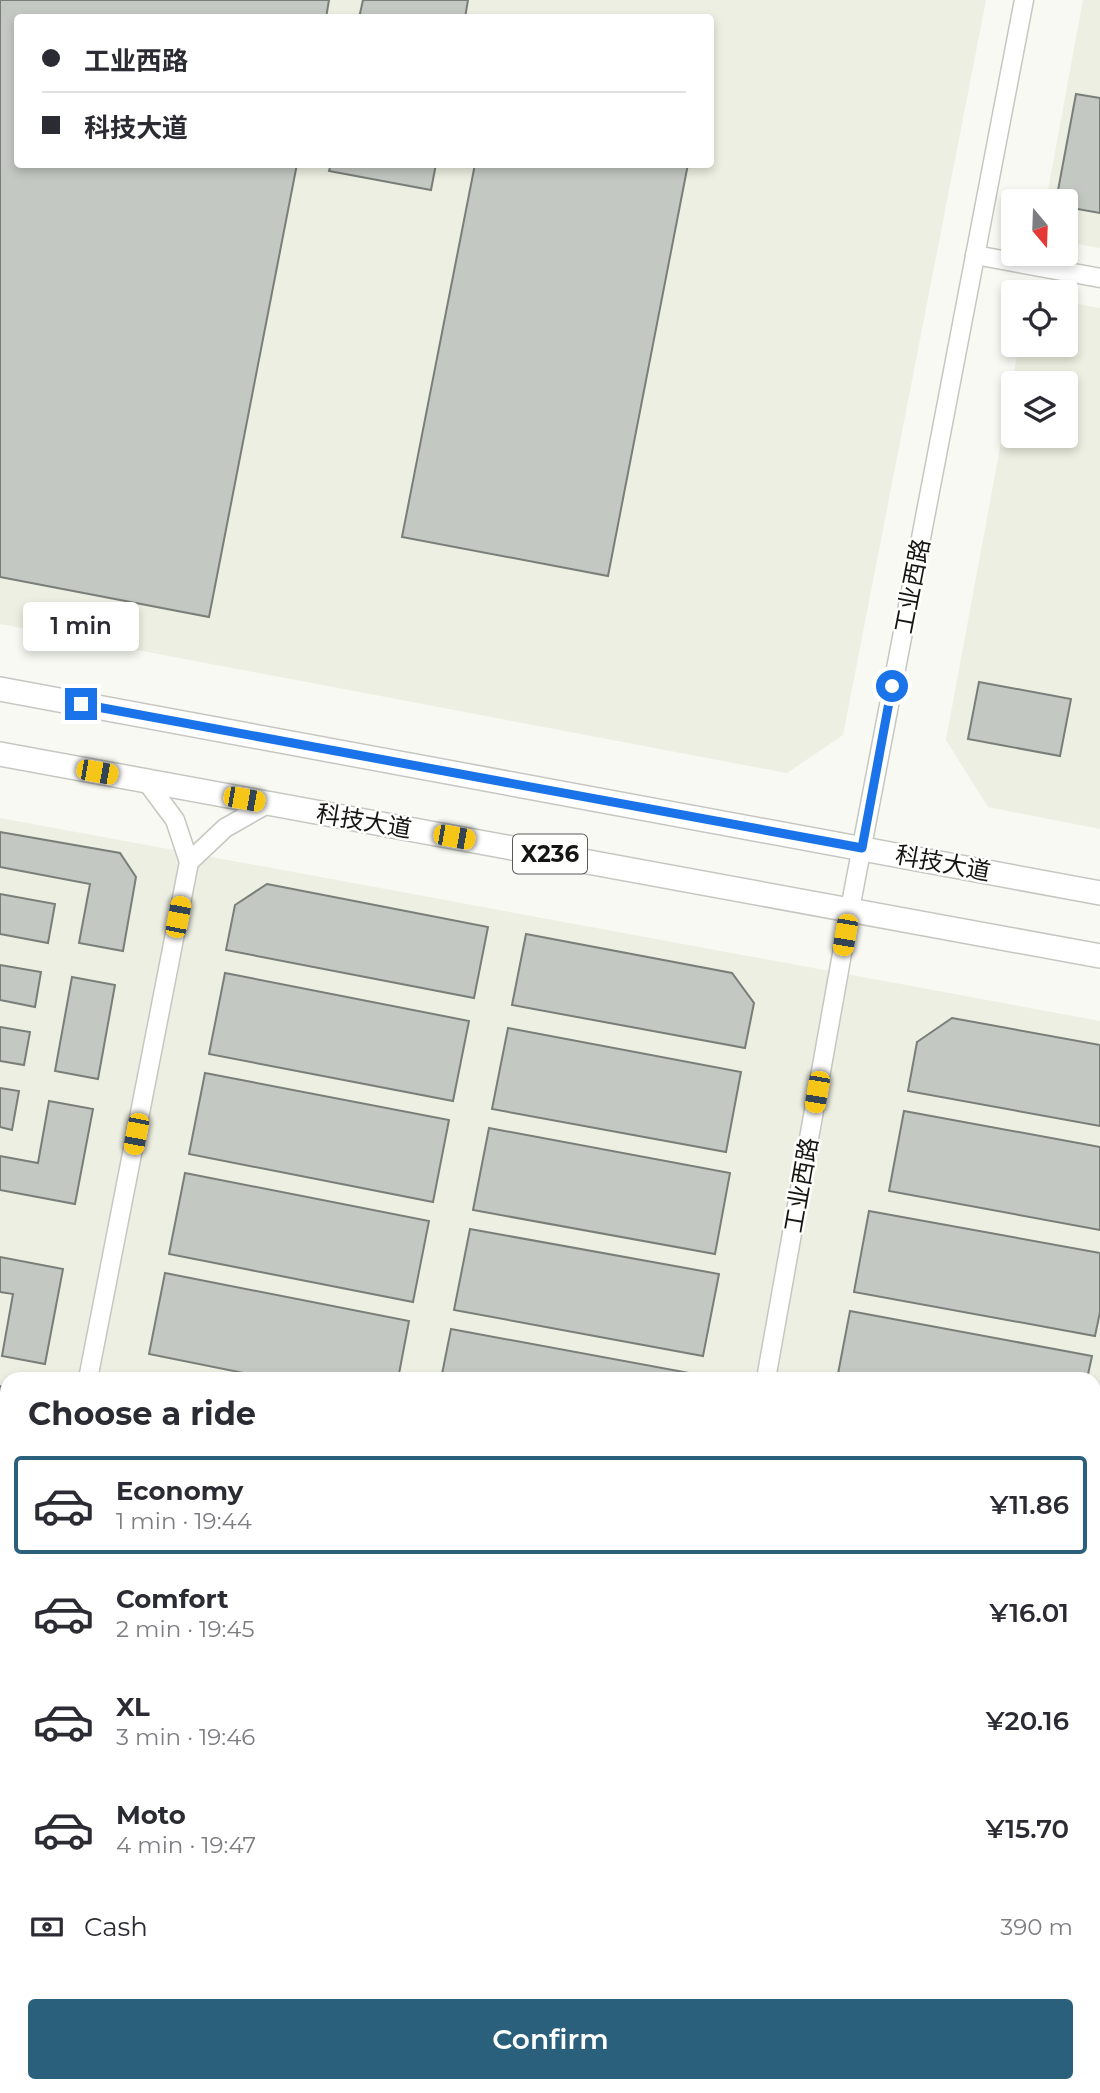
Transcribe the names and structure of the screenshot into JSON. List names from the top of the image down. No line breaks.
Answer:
{"streets":{"main road":["科技大道","X236"],"street":["工业西路"]},"crossings":[["工业西路","科技大道"]],"north":"bottom","page":{"banner":["工业西路","科技大道"],"bubble":"1 min","heading":"Choose a ride","list":[{"name":"Economy","note":"1 min · 19:44","value":"¥11.86"},{"name":"Comfort","note":"2 min · 19:45","value":"¥16.01"},{"name":"XL","note":"3 min · 19:46","value":"¥20.16"},{"name":"Moto","note":"4 min · 19:47","value":"¥15.70"}],"pay":["Cash","390 m"],"buttons":"Confirm"}}
